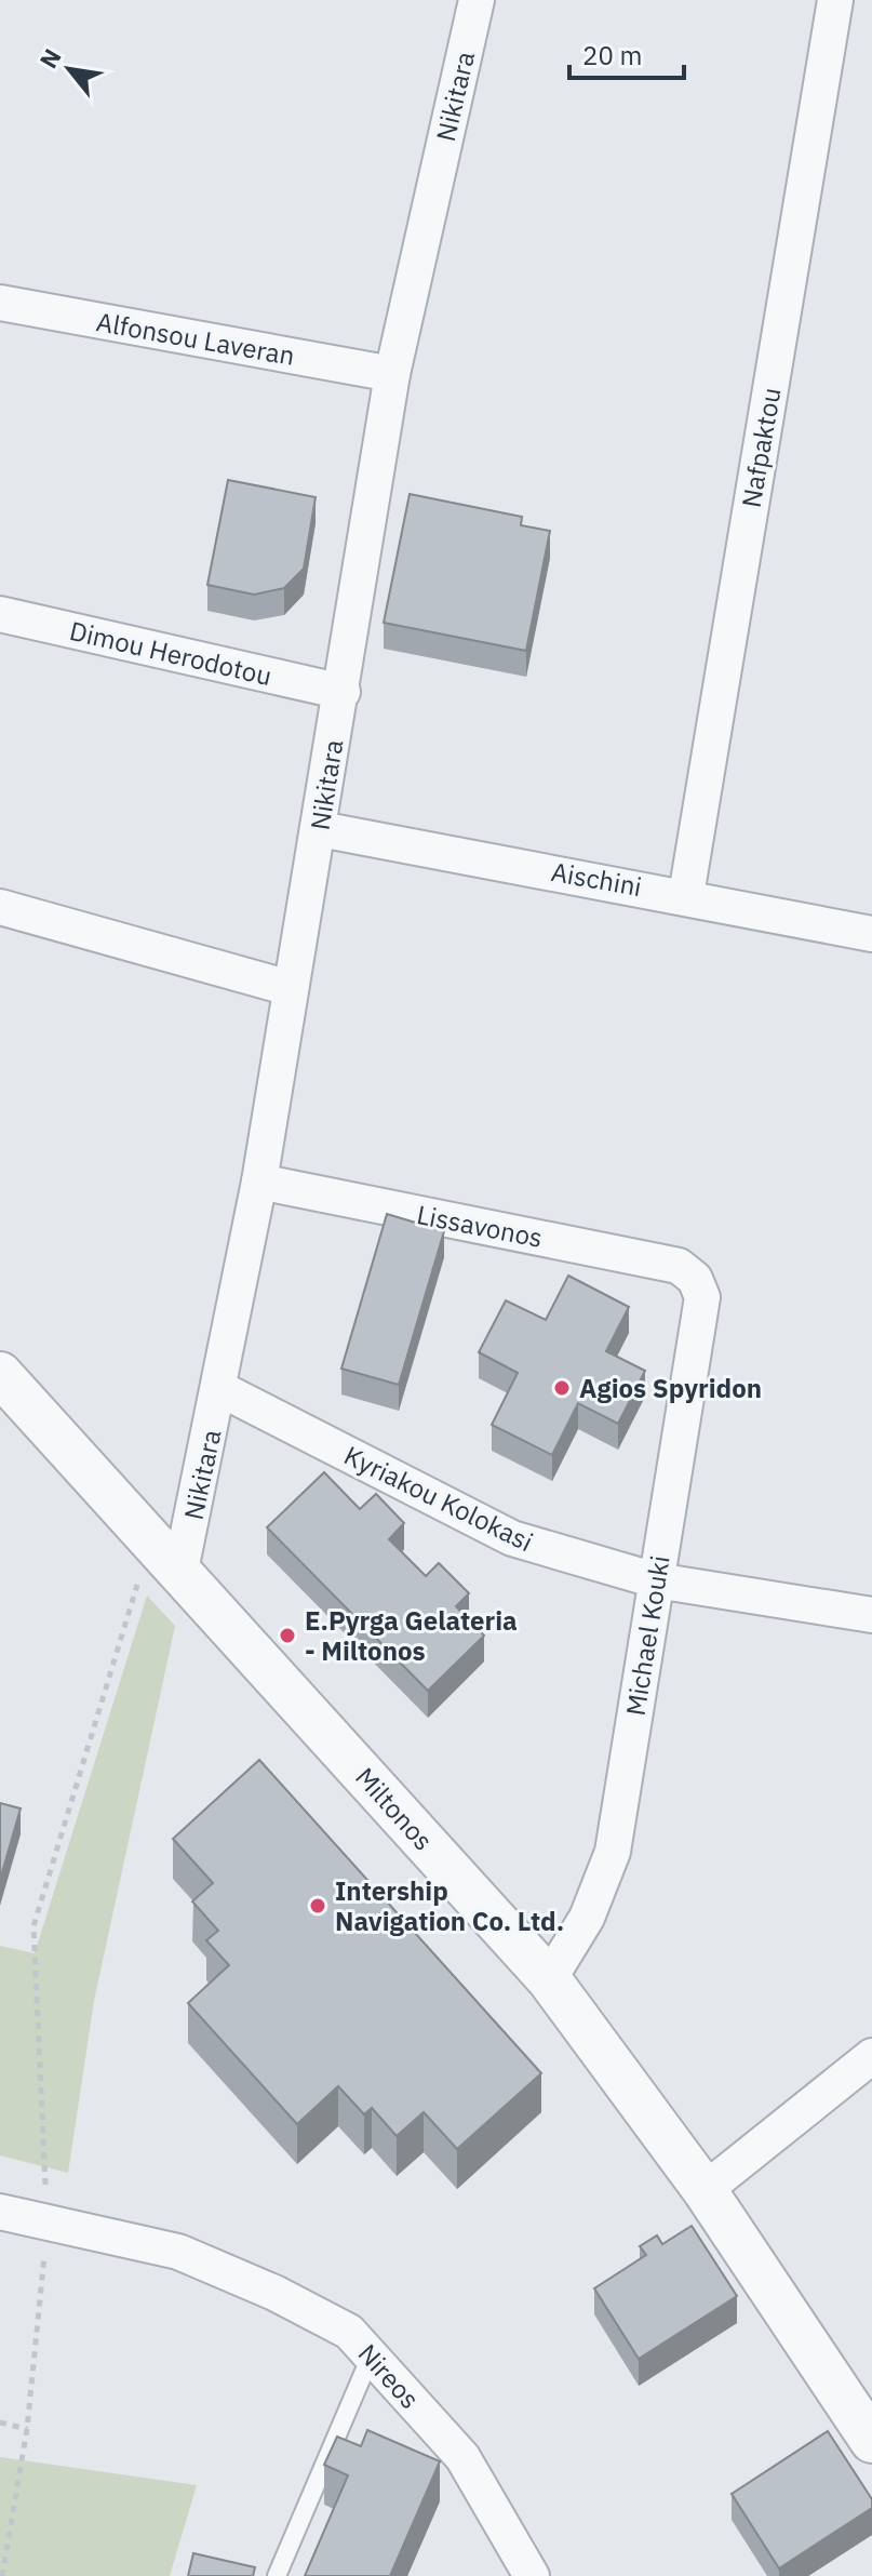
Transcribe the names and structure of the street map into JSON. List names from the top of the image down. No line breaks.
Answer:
{"streets":{"street":["Nikitara","Alfonsou Laveran","Nafpaktou","Dimou Herodotou","Aischini","Lissavonos","Kyriakou Kolokasi","Michael Kouki","Miltonos","Nireos"]},"crossings":[["Nikitara","Alfonsou Laveran"],["Nikitara","Dimou Herodotou"],["Nikitara","Aischini"],["Nikitara","Lissavonos"],["Nikitara","Kyriakou Kolokasi"],["Nikitara","Miltonos"],["Nafpaktou","Aischini"],["Lissavonos","Michael Kouki"],["Kyriakou Kolokasi","Michael Kouki"],["Michael Kouki","Miltonos"]],"places":["Agios Spyridon","E.Pyrga Gelateria - Miltonos","Intership Navigation Co. Ltd."],"scale_bar":"20 m","north":"top left"}
